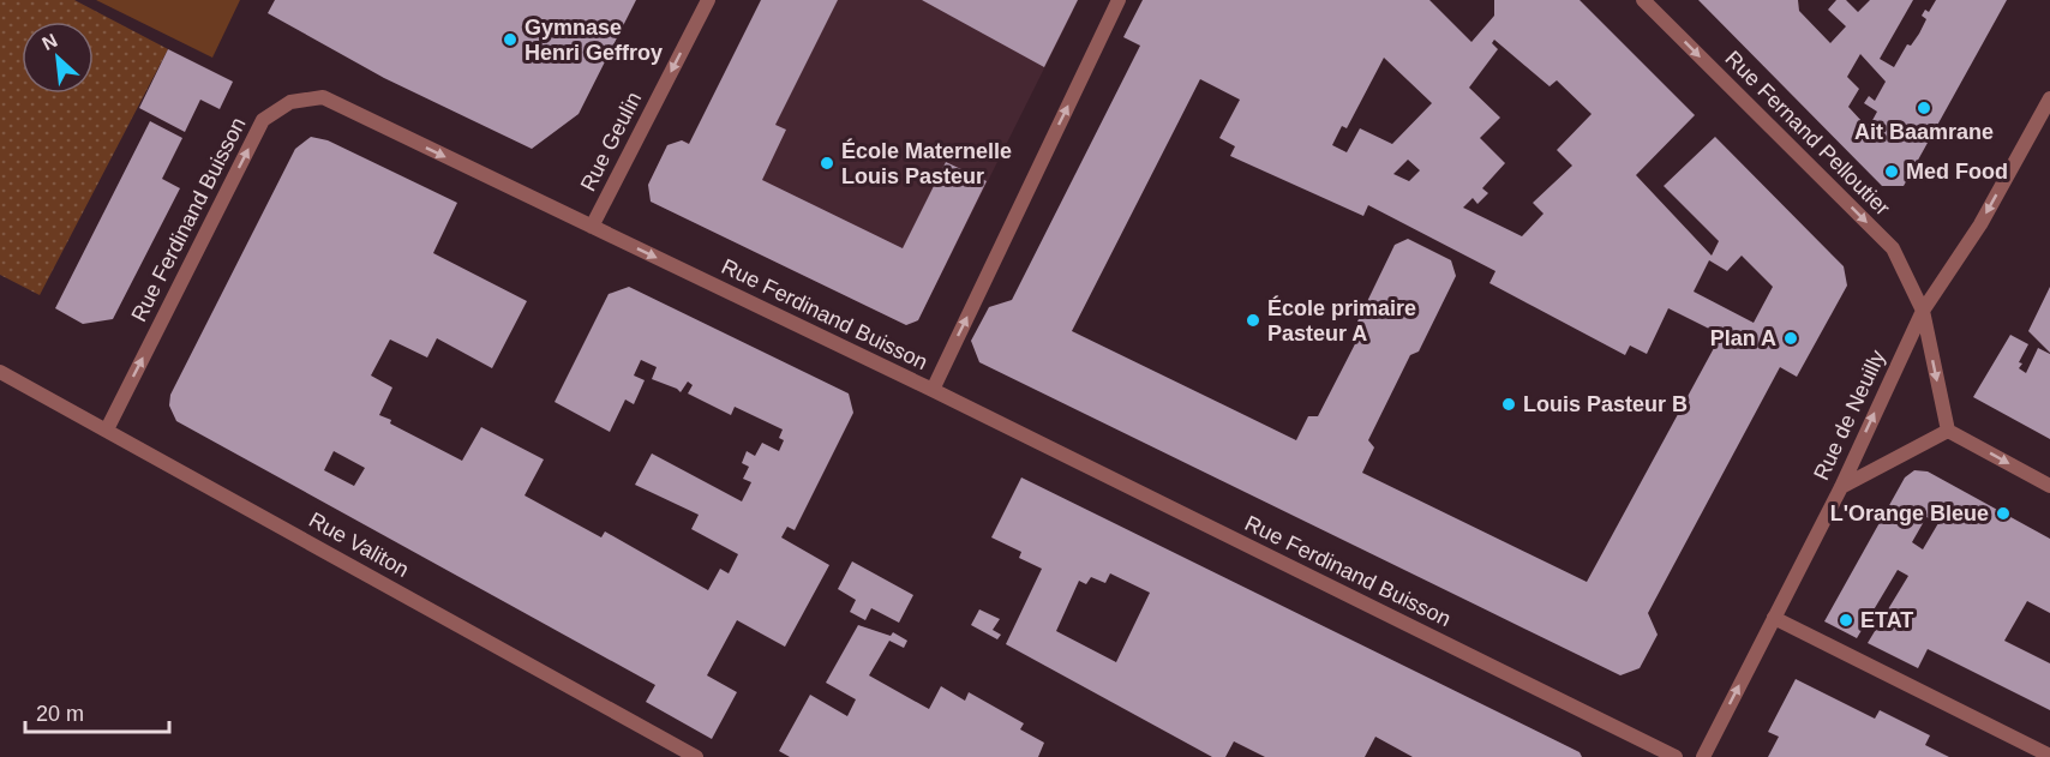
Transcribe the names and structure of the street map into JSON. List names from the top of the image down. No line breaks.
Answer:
{"streets":{"street":["Rue Fernand Pelloutier","Rue Geulin","Rue Ferdinand Buisson","Rue de Neuilly","Rue Valiton"]},"crossings":[["Rue Fernand Pelloutier","Rue de Neuilly"],["Rue Geulin","Rue Ferdinand Buisson"],["Rue Ferdinand Buisson","Rue Valiton"]],"one_way":["Rue Fernand Pelloutier","Rue Geulin"],"places":["Gymnase Henri Geffroy","Ait Baamrane","École Maternelle Louis Pasteur","Med Food","École primaire Pasteur A","Plan A","Louis Pasteur B","L'Orange Bleue","ETAT"],"scale_bar":"20 m","north":"top left"}
